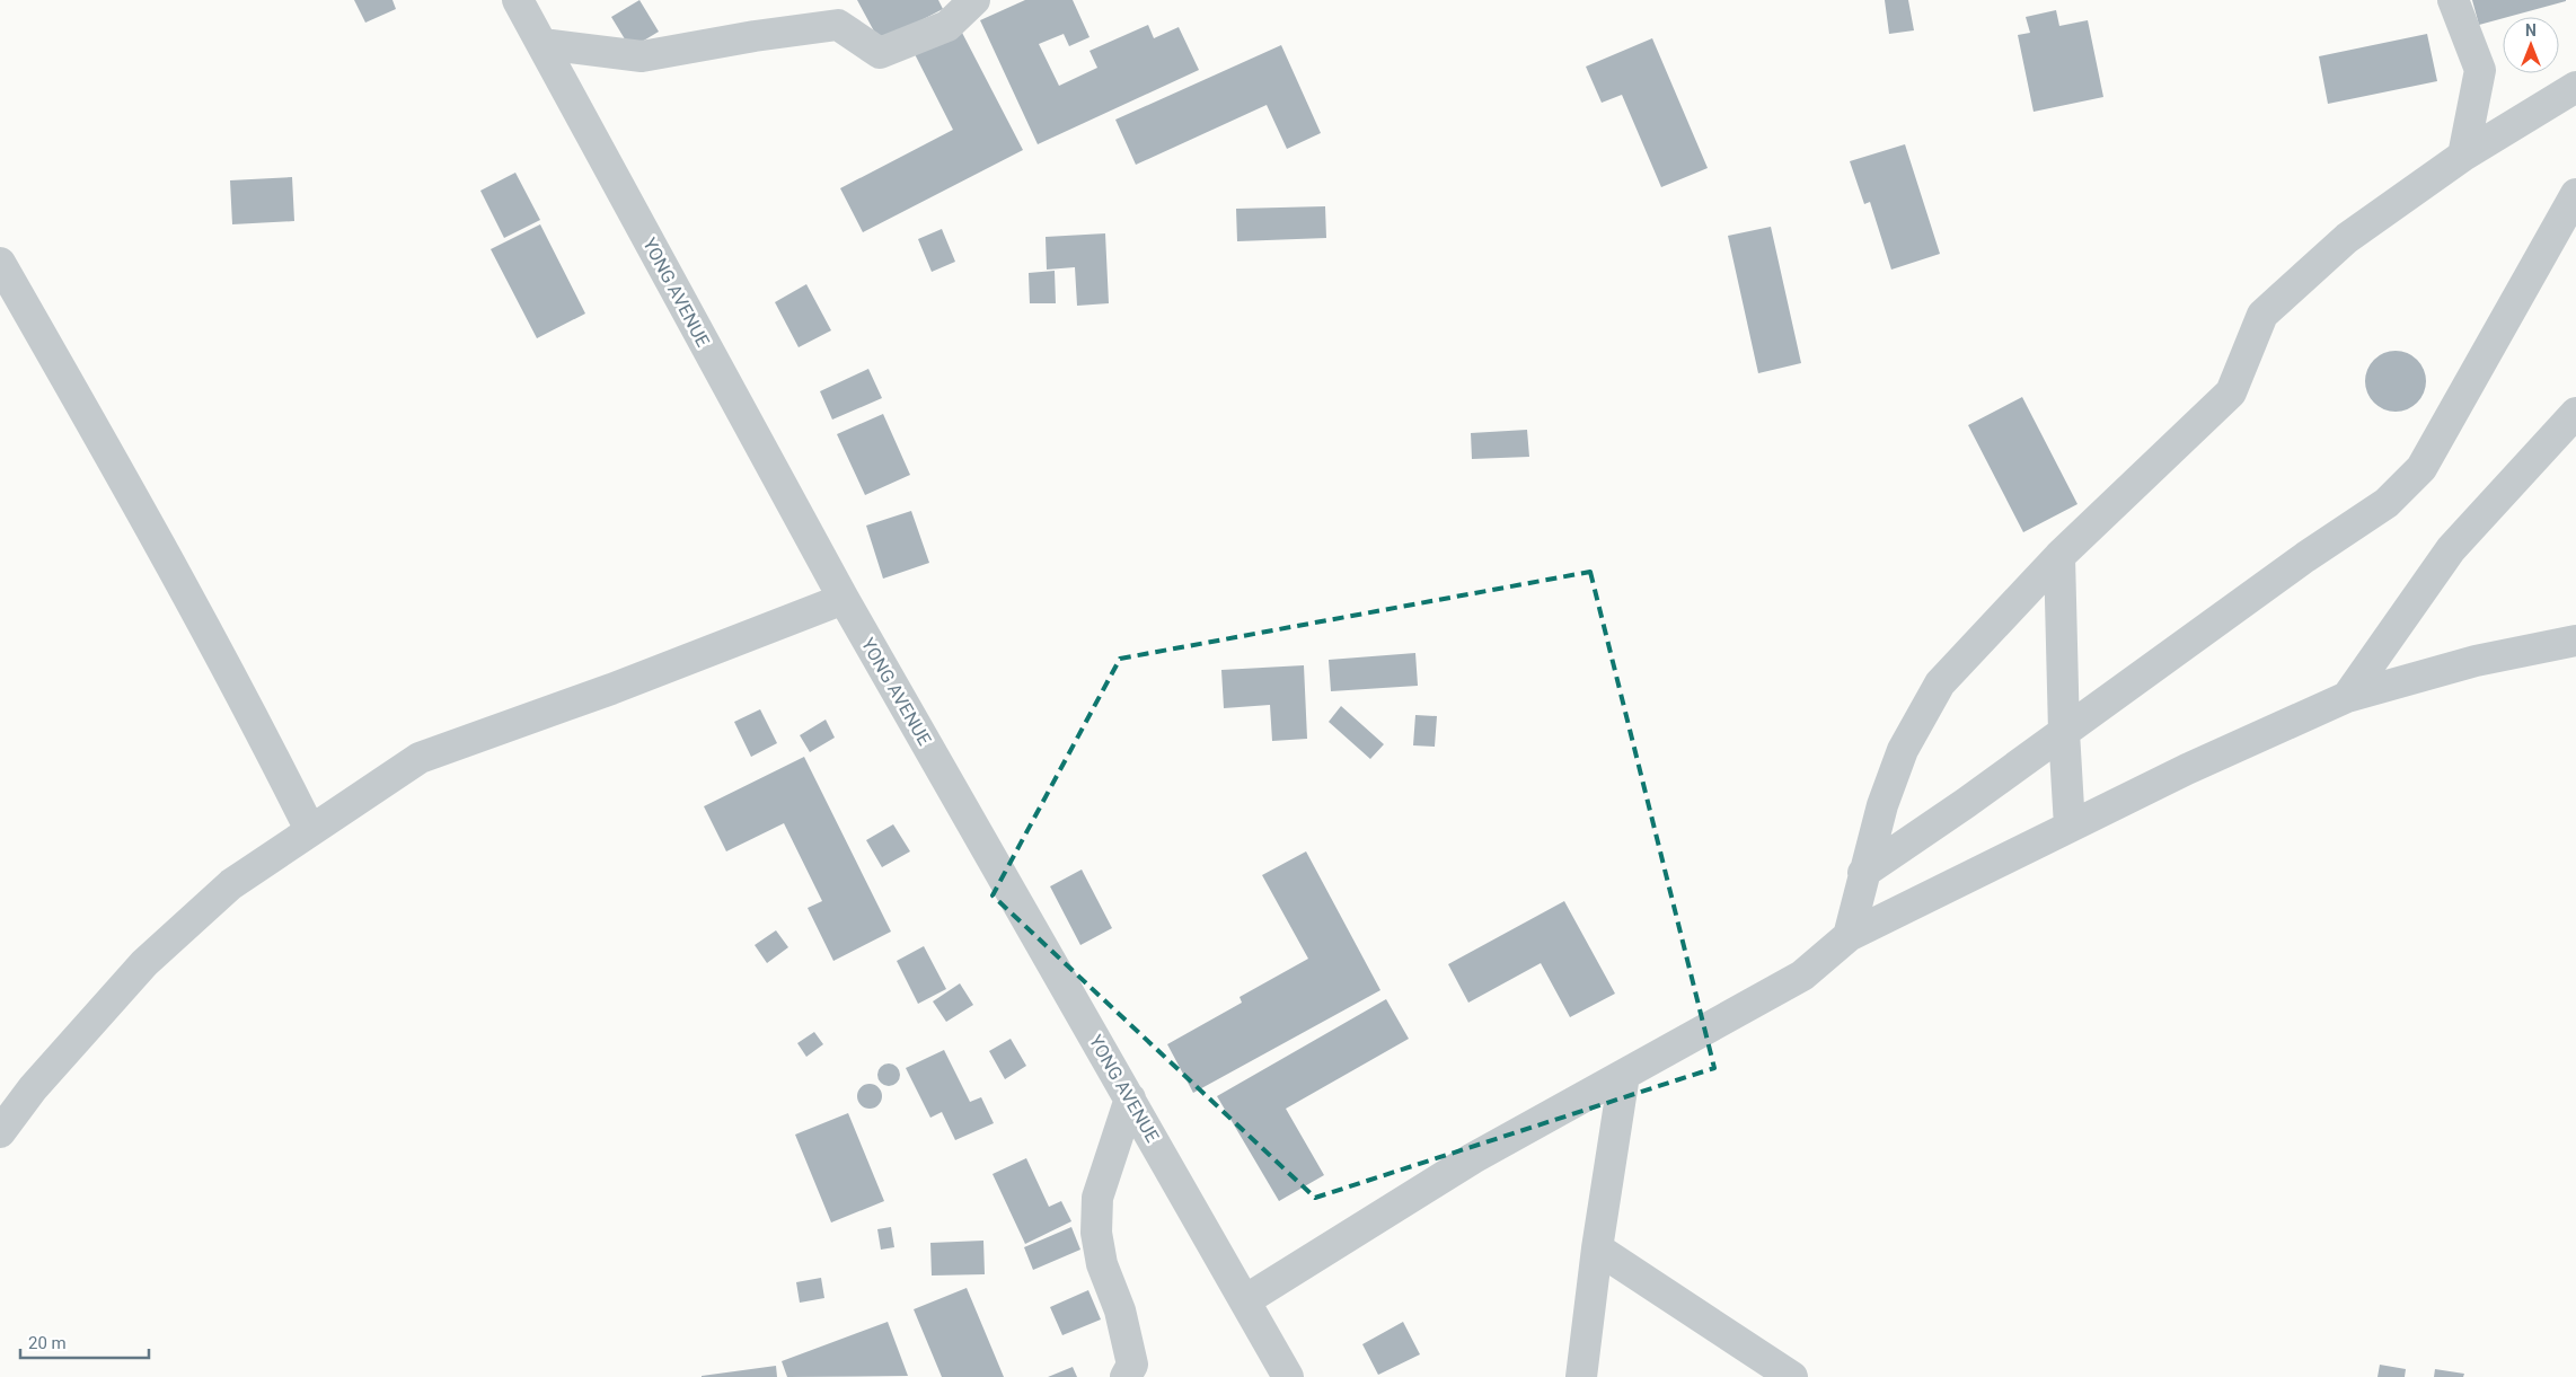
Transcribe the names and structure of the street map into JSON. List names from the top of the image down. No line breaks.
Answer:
{"streets":{"street":["YONG AVENUE"]},"scale_bar":"20 m","north":"top"}
